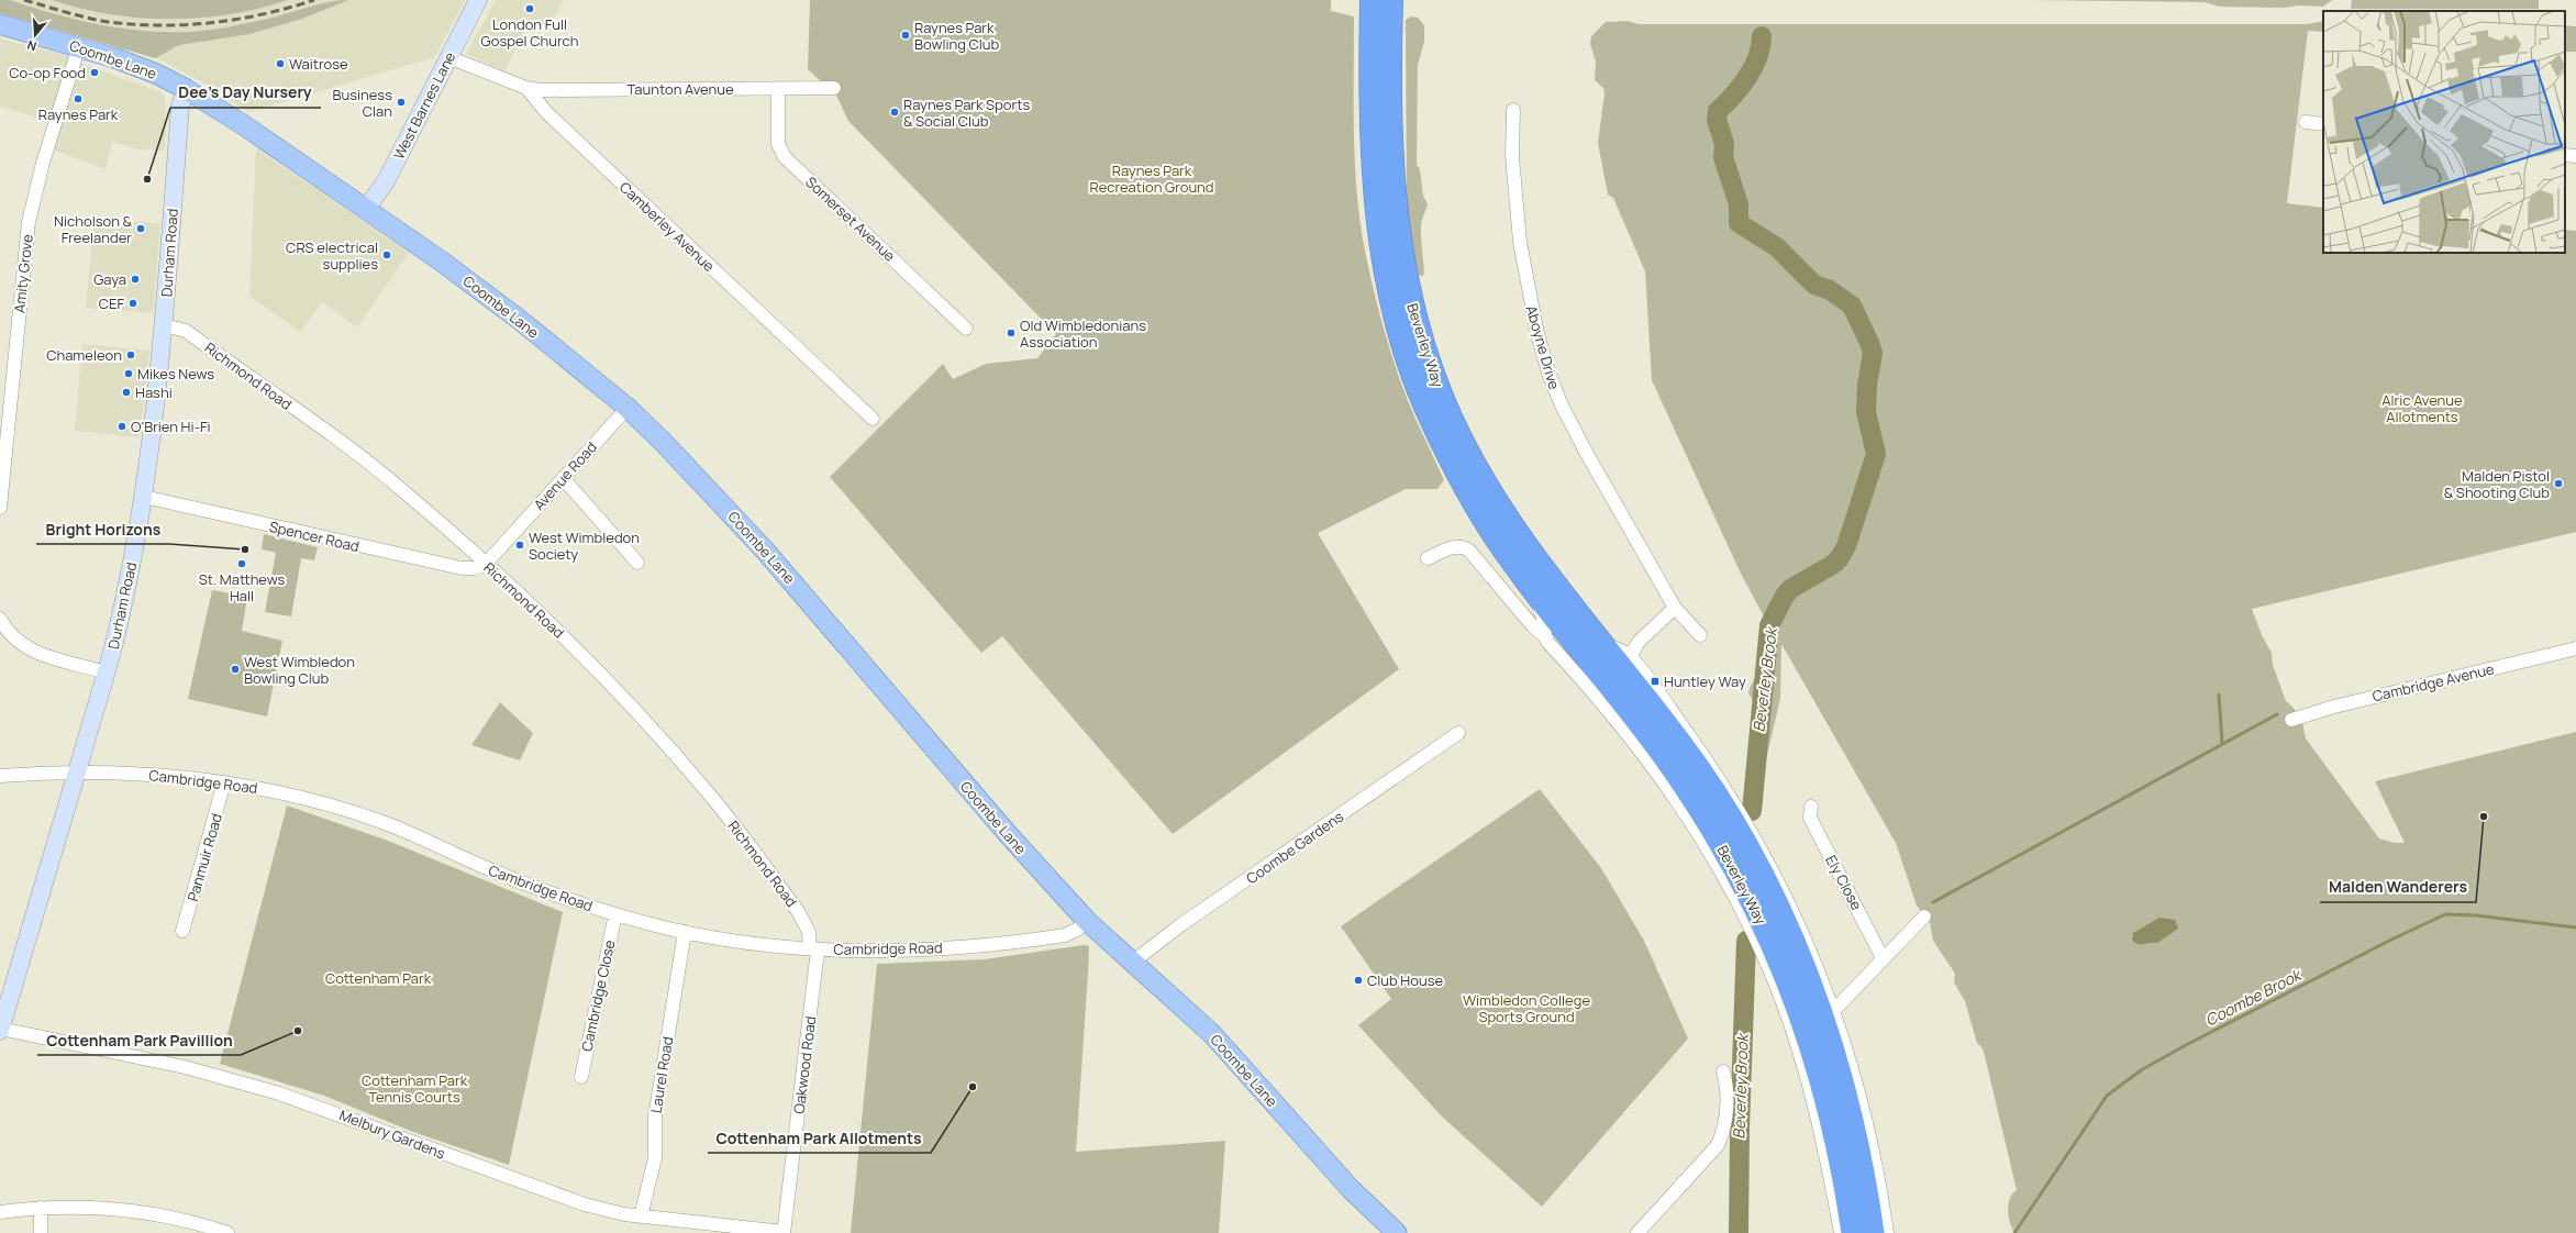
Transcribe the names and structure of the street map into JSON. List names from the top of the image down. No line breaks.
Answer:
{"streets":{"highway":["Beverley Way"],"main road":["Coombe Lane","West Barnes Lane","Durham Road"],"street":["Taunton Avenue","Somerset Avenue","Camberley Avenue","Amity Grove","Aboyne Drive","Richmond Road","Avenue Road","Spencer Road","Cambridge Avenue","Cambridge Road","Coombe Gardens","Panmuir Road","Ely Close","Cambridge Close","Oakwood Road","Laurel Road","Melbury Gardens"]},"crossings":[["Coombe Lane","West Barnes Lane"],["Coombe Lane","Durham Road"],["Coombe Lane","Amity Grove"],["Coombe Lane","Avenue Road"],["Coombe Lane","Cambridge Road"],["Coombe Lane","Coombe Gardens"],["Taunton Avenue","Somerset Avenue"],["Taunton Avenue","Camberley Avenue"],["West Barnes Lane","Camberley Avenue"],["Durham Road","Richmond Road"],["Durham Road","Spencer Road"],["Durham Road","Cambridge Road"],["Durham Road","Melbury Gardens"],["Richmond Road","Avenue Road"],["Richmond Road","Spencer Road"],["Richmond Road","Cambridge Road"],["Richmond Road","Oakwood Road"],["Avenue Road","Spencer Road"],["Cambridge Road","Panmuir Road"],["Cambridge Road","Cambridge Close"],["Cambridge Road","Oakwood Road"],["Cambridge Road","Laurel Road"],["Oakwood Road","Melbury Gardens"],["Laurel Road","Melbury Gardens"]],"water":["Beverley Brook","Coombe Brook"],"parks":["Raynes Park Recreation Ground","Alric Avenue Allotments","Cottenham Park","Wimbledon College Sports Ground","Cottenham Park Tennis Courts"],"places":{"other":["London Full Gospel Church","Raynes Park Bowling Club","Waitrose","Co-op Food","Raynes Park","Business Clan","Raynes Park Sports & Social Club","Dee's Day Nursery","Nicholson & Freelander","CRS electrical supplies","Gaya","CEF","Old Wimbledonians Association","Chameleon","Mikes News","Hashi","O'Brien Hi-Fi","Malden Pistol & Shooting Club","West Wimbledon Society","Bright Horizons","St. Matthews Hall","West Wimbledon Bowling Club","Malden Wanderers","Club House","Cottenham Park Pavillion","Cottenham Park Allotments"],"transit":["Huntley Way"]},"north":"bottom"}
